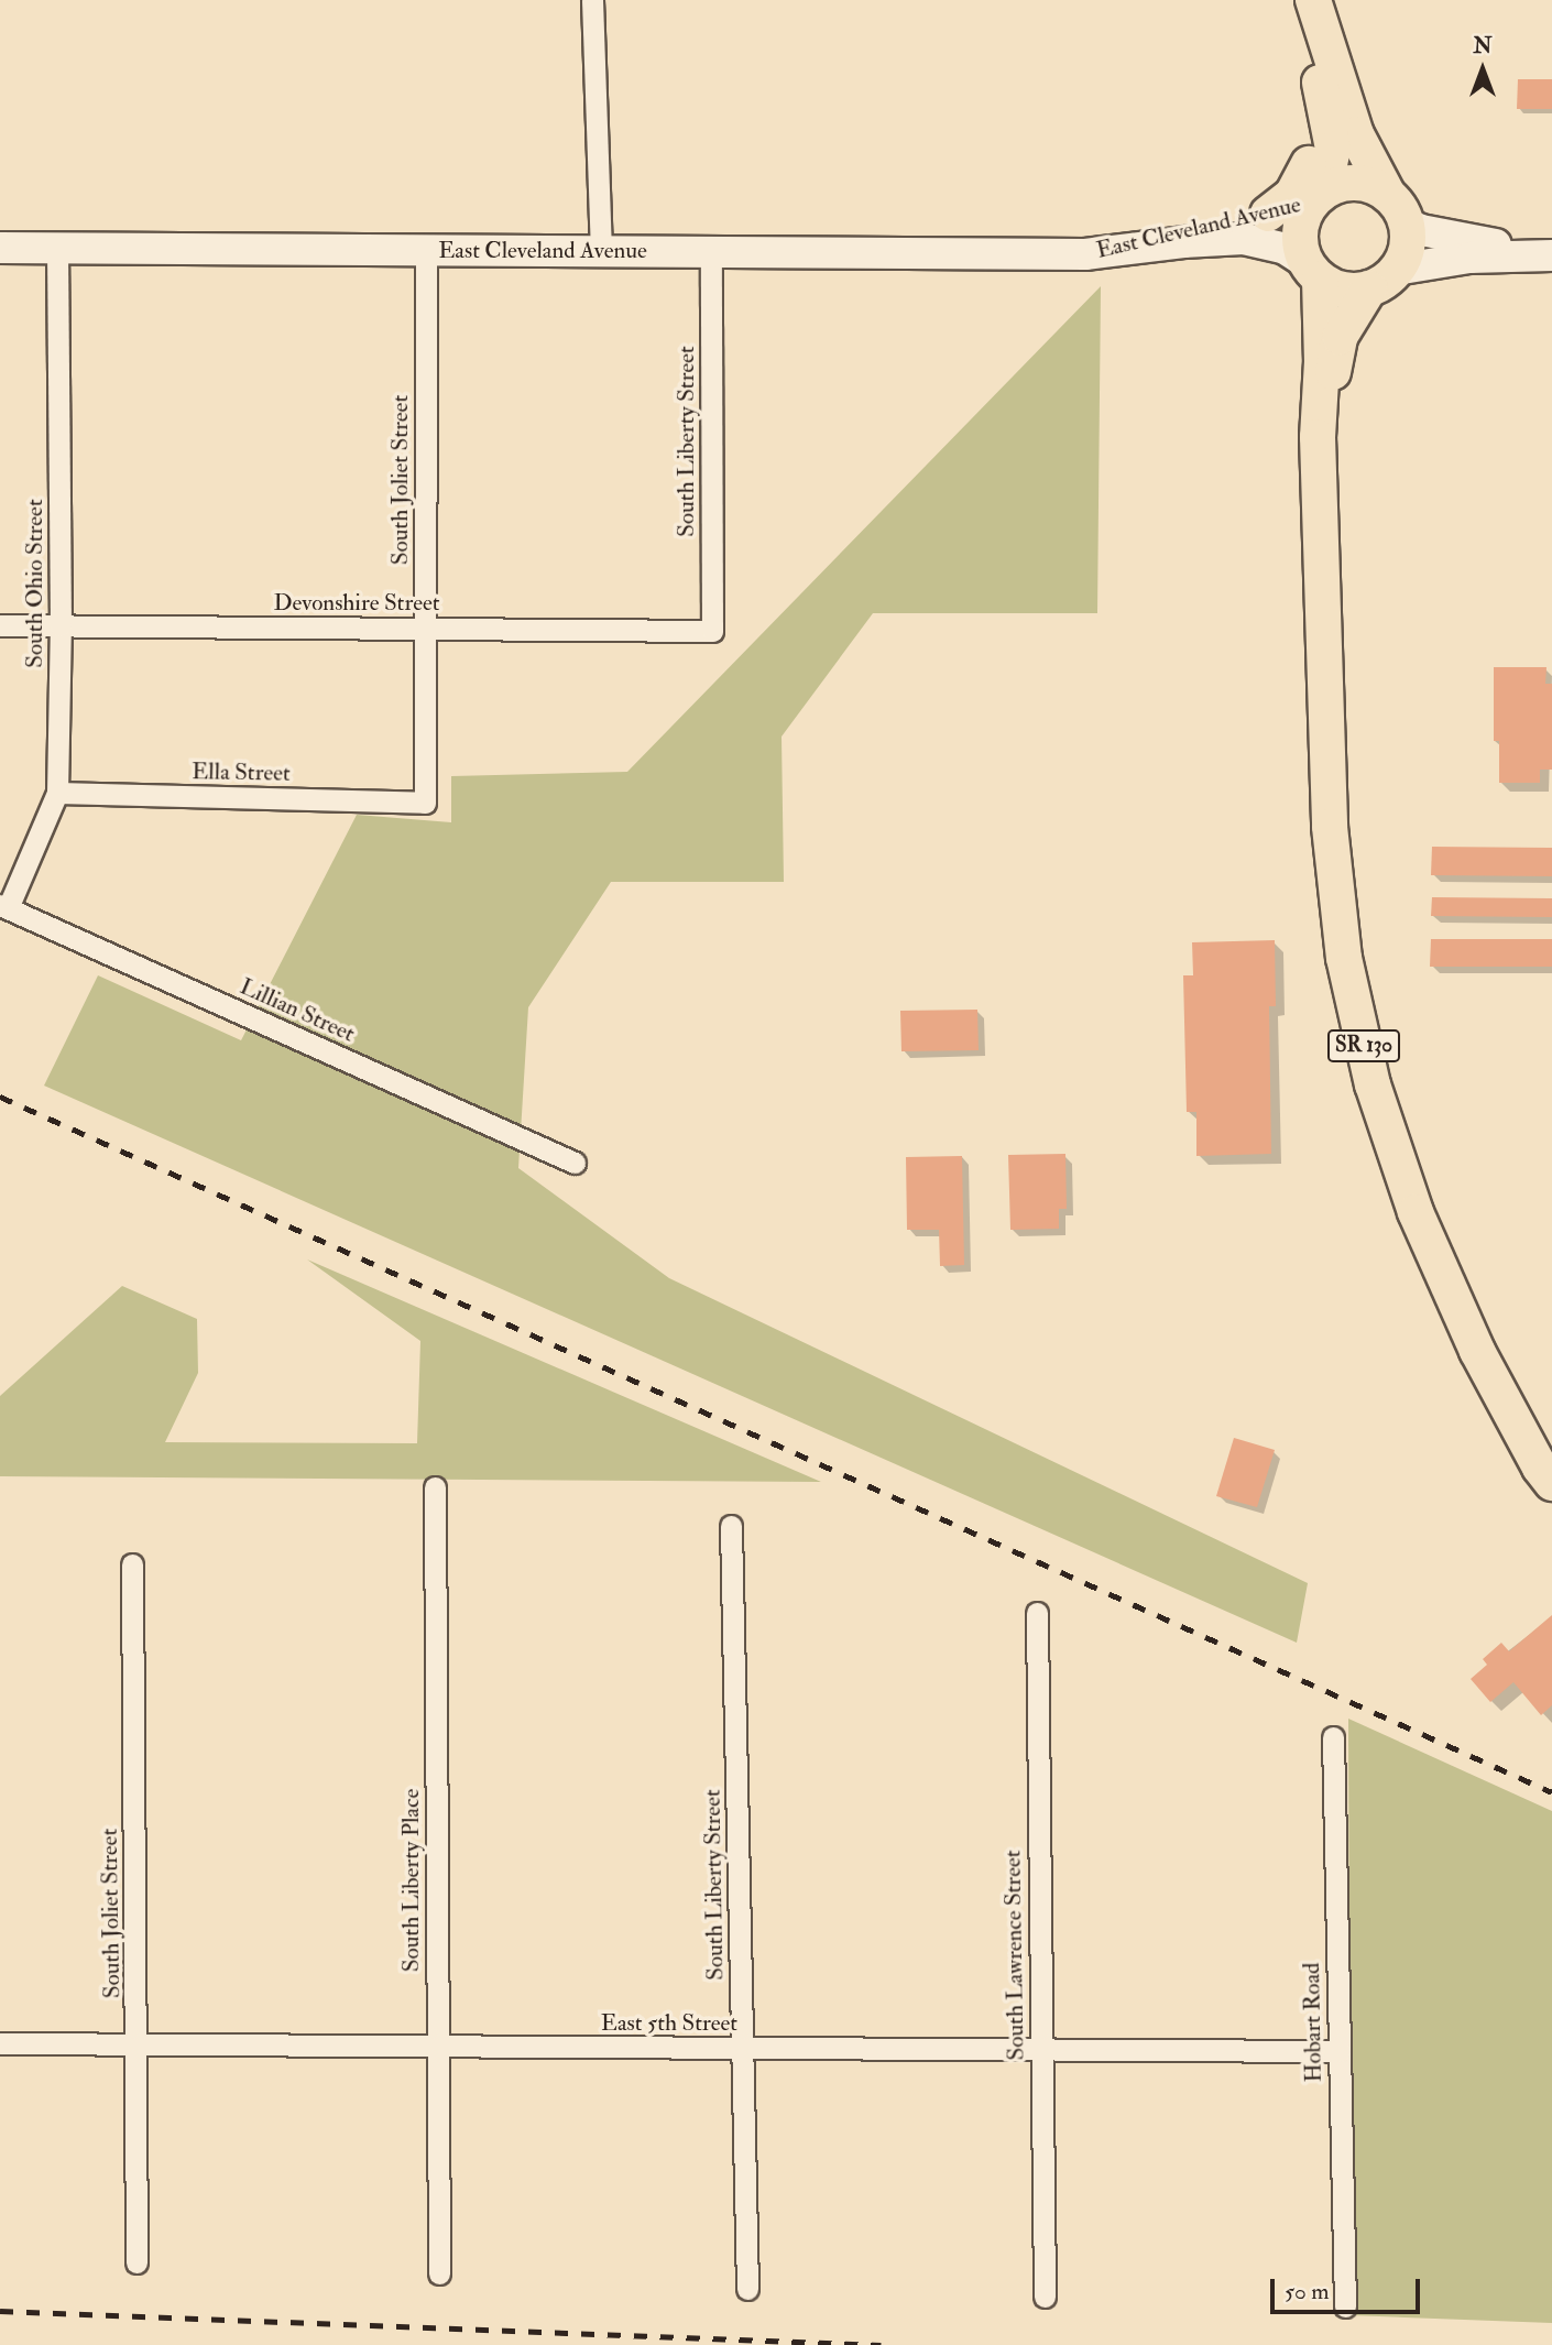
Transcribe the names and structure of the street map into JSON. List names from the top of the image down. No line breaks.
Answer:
{"streets":{"main road":["East Cleveland Avenue","SR 130"],"street":["South Liberty Street","South Joliet Street","South Ohio Street","Devonshire Street","Ella Street","Lillian Street","South Liberty Place","South Lawrence Street","Hobart Road","East 5th Street"]},"crossings":[["East Cleveland Avenue","South Liberty Street"],["East Cleveland Avenue","South Joliet Street"],["East Cleveland Avenue","South Ohio Street"],["South Liberty Street","Devonshire Street"],["South Liberty Street","East 5th Street"],["South Joliet Street","Devonshire Street"],["South Joliet Street","Ella Street"],["South Joliet Street","East 5th Street"],["South Ohio Street","Devonshire Street"],["South Ohio Street","Ella Street"],["South Ohio Street","Lillian Street"],["South Liberty Place","East 5th Street"],["South Lawrence Street","East 5th Street"],["Hobart Road","East 5th Street"]],"scale_bar":"50 m","north":"top"}
